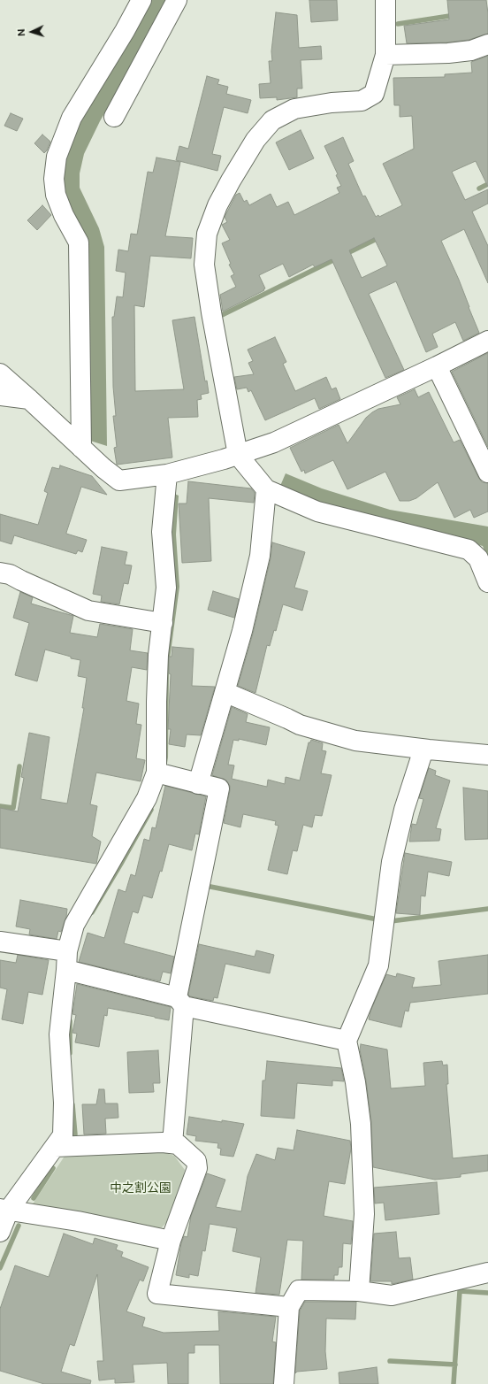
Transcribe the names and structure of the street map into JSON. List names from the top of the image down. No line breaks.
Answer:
{"parks":["中之割公園"],"north":"left"}
